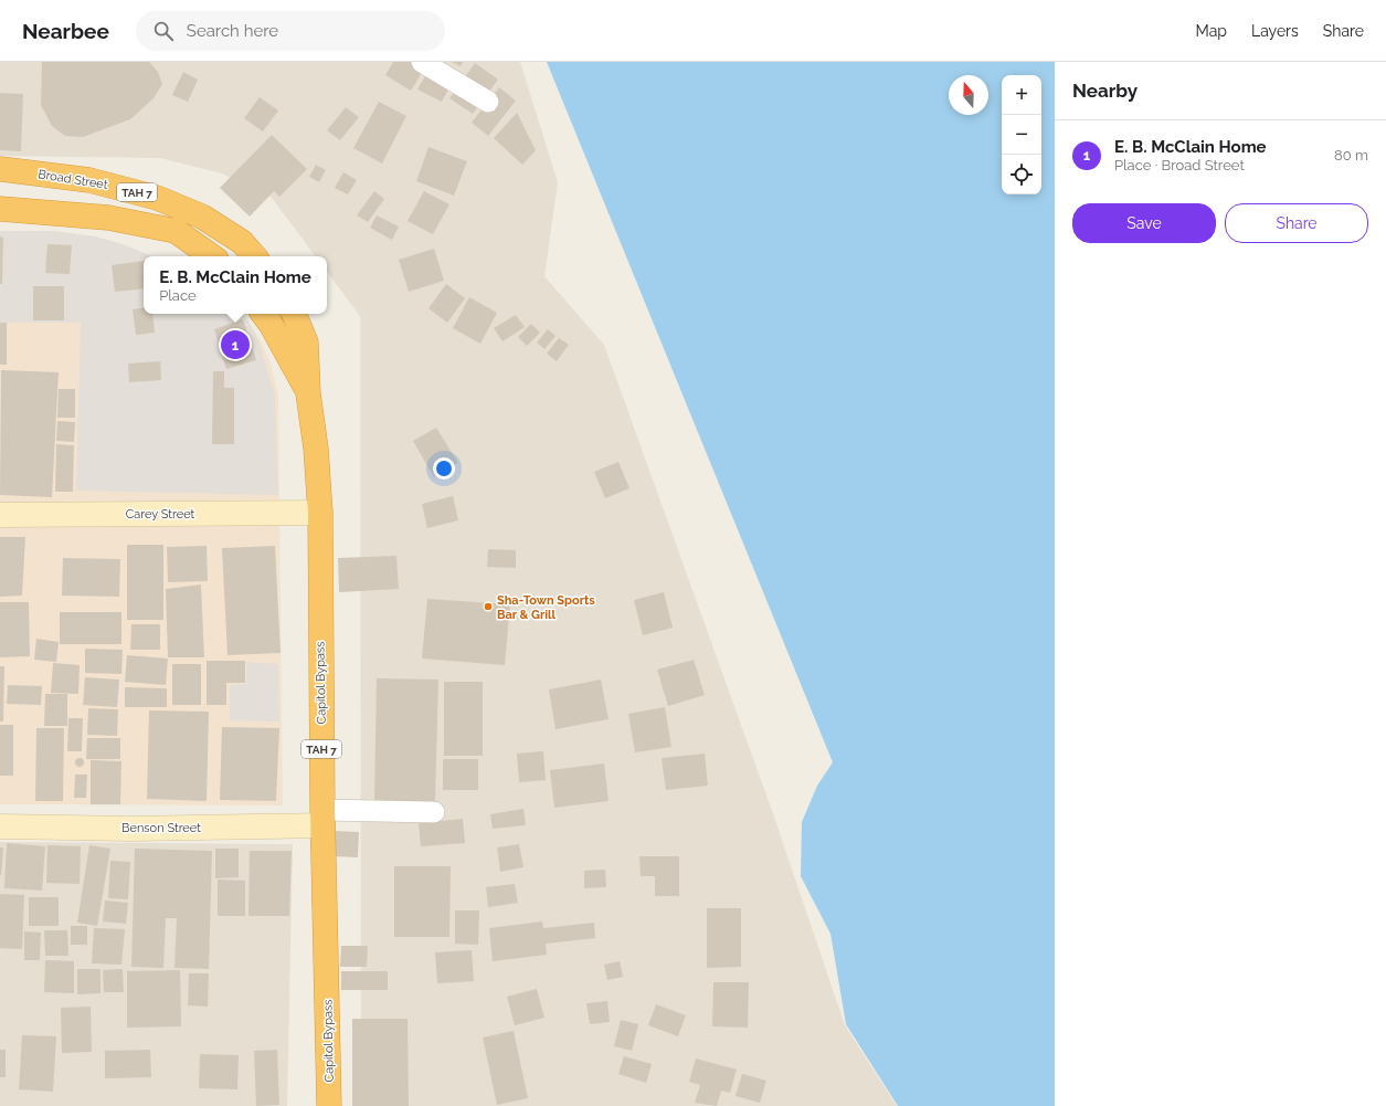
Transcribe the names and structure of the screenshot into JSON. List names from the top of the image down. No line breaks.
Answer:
{"streets":{"highway":["Broad Street","TAH 7","Capitol Bypass"],"street":["Carey Street","Benson Street"]},"crossings":[["TAH 7","Capitol Bypass"],["Carey Street","Capitol Bypass"],["Capitol Bypass","Benson Street"]],"places":["Sha-Town Sports Bar & Grill"],"north":"top","page":{"header":"Nearbee","search":"Search here","nav":["Map","Layers","Share"],"heading":"Nearby","map_buttons":["+","−"],"list":[{"mark":"1","name":"E. B. McClain Home","note":"Place · Broad Street","value":"80 m"}],"buttons":["Save","Share"],"popup":["E. B. McClain Home","Place"],"pins":"1"}}
